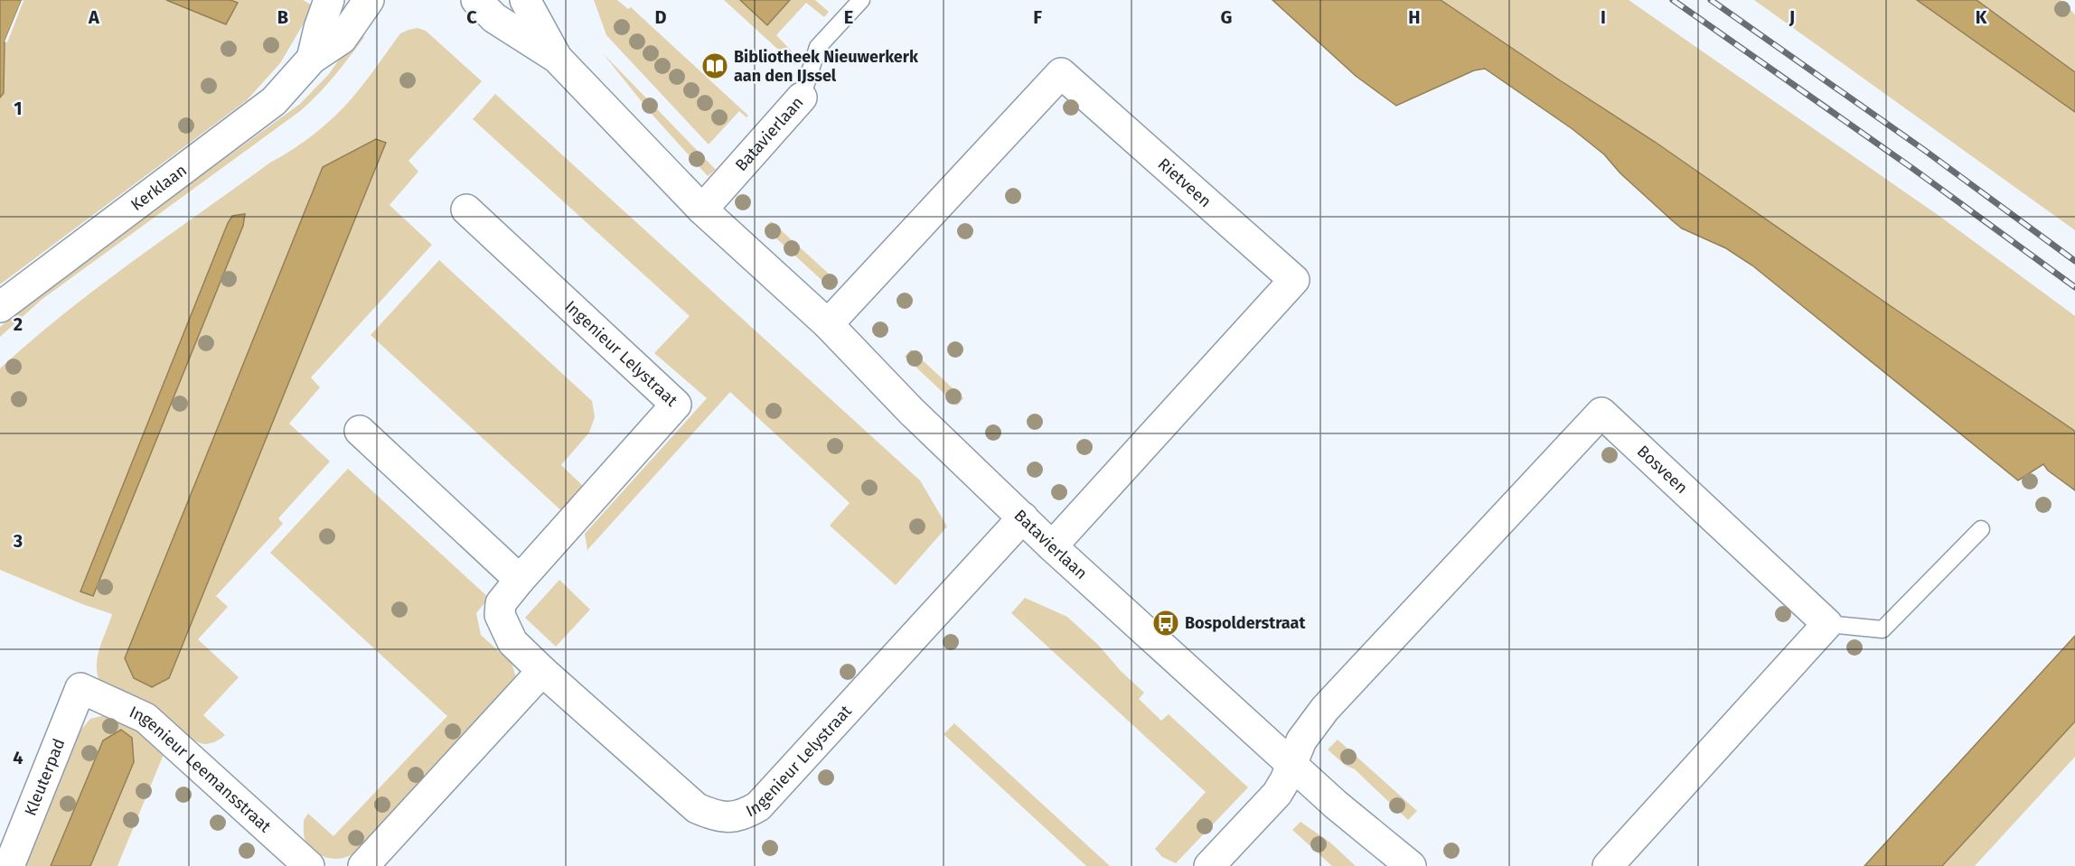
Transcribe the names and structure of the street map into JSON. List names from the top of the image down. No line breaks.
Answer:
{"streets":{"street":["Batavierlaan","Rietveen","Kerklaan","Ingenieur Lelystraat","Bosveen","Ingenieur Leemansstraat","Kleuterpad"]},"crossings":[["Batavierlaan","Rietveen"],["Batavierlaan","Ingenieur Lelystraat"],["Batavierlaan","Bosveen"],["Ingenieur Leemansstraat","Kleuterpad"]],"places":{"library":["Bibliotheek Nieuwerkerk aan den IJssel"],"bus stop":["Bospolderstraat"]},"grid":{"columns":["A","B","C","D","E","F","G","H","I","J","K"],"rows":["1","2","3","4"]}}
